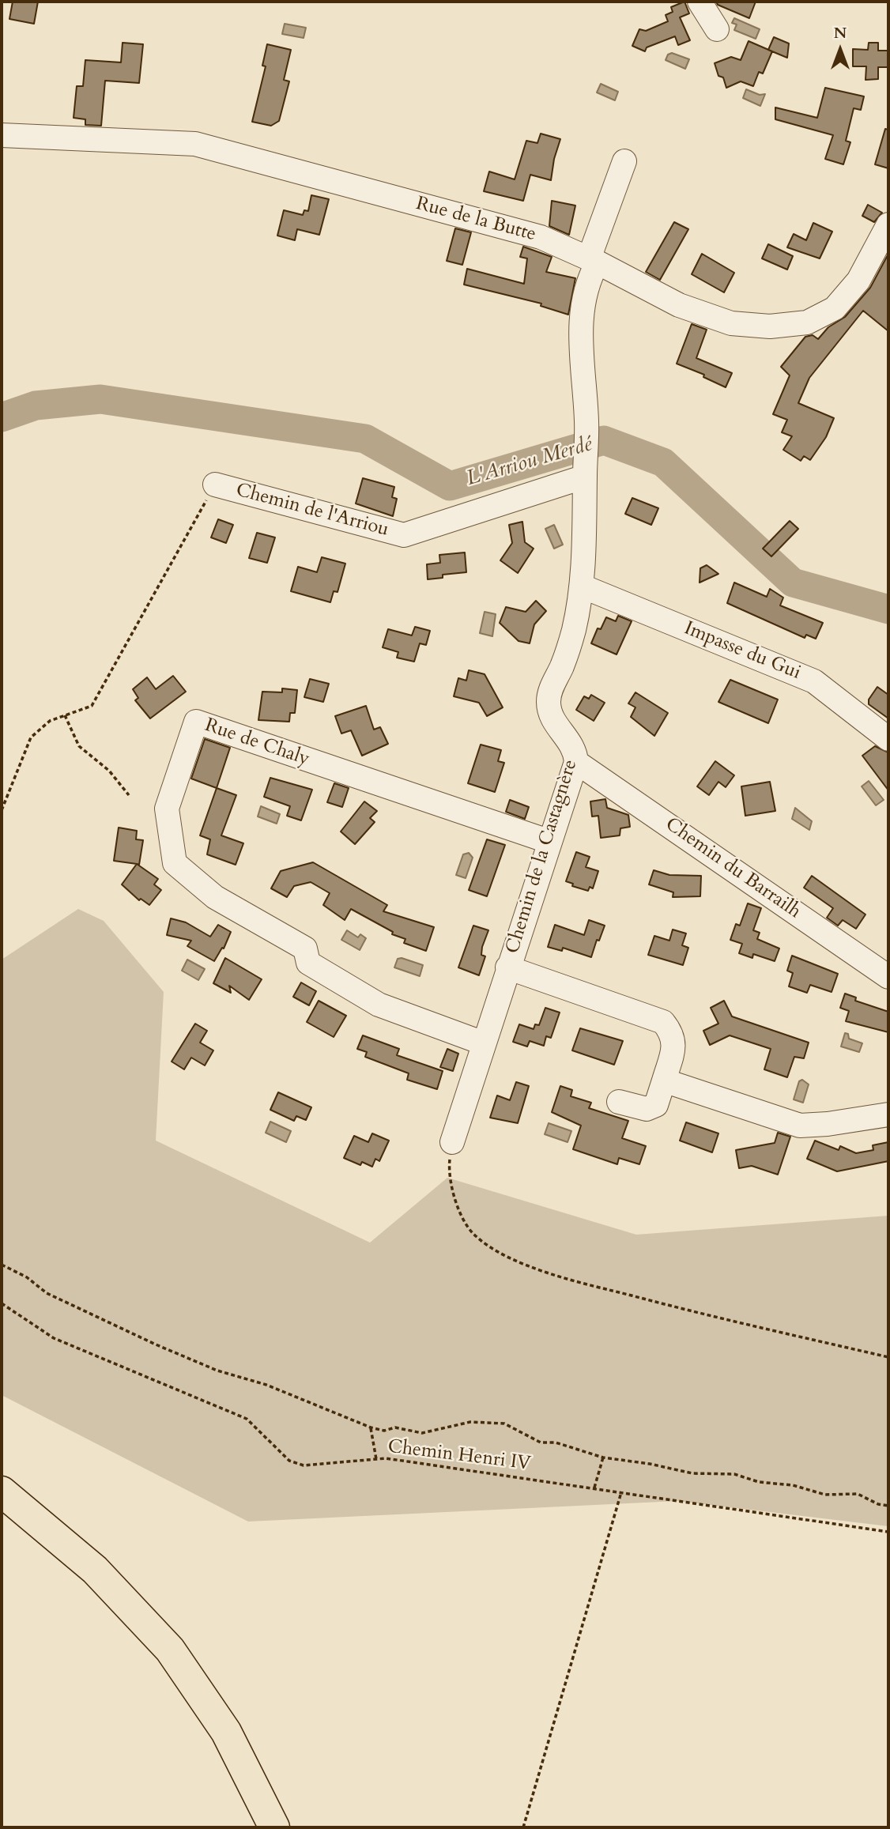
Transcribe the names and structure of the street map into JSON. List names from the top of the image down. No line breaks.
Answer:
{"streets":{"street":["Rue de la Butte","Chemin de l'Arriou","Impasse du Gui","Rue de Chaly","Chemin de la Castagnère","Chemin du Barrailh"],"path":["Chemin Henri IV"]},"crossings":[["Chemin de l'Arriou","Chemin de la Castagnère"],["Impasse du Gui","Chemin de la Castagnère"],["Rue de Chaly","Chemin de la Castagnère"],["Chemin de la Castagnère","Chemin du Barrailh"]],"water":["L'Arriou Merdé"],"north":"top"}
